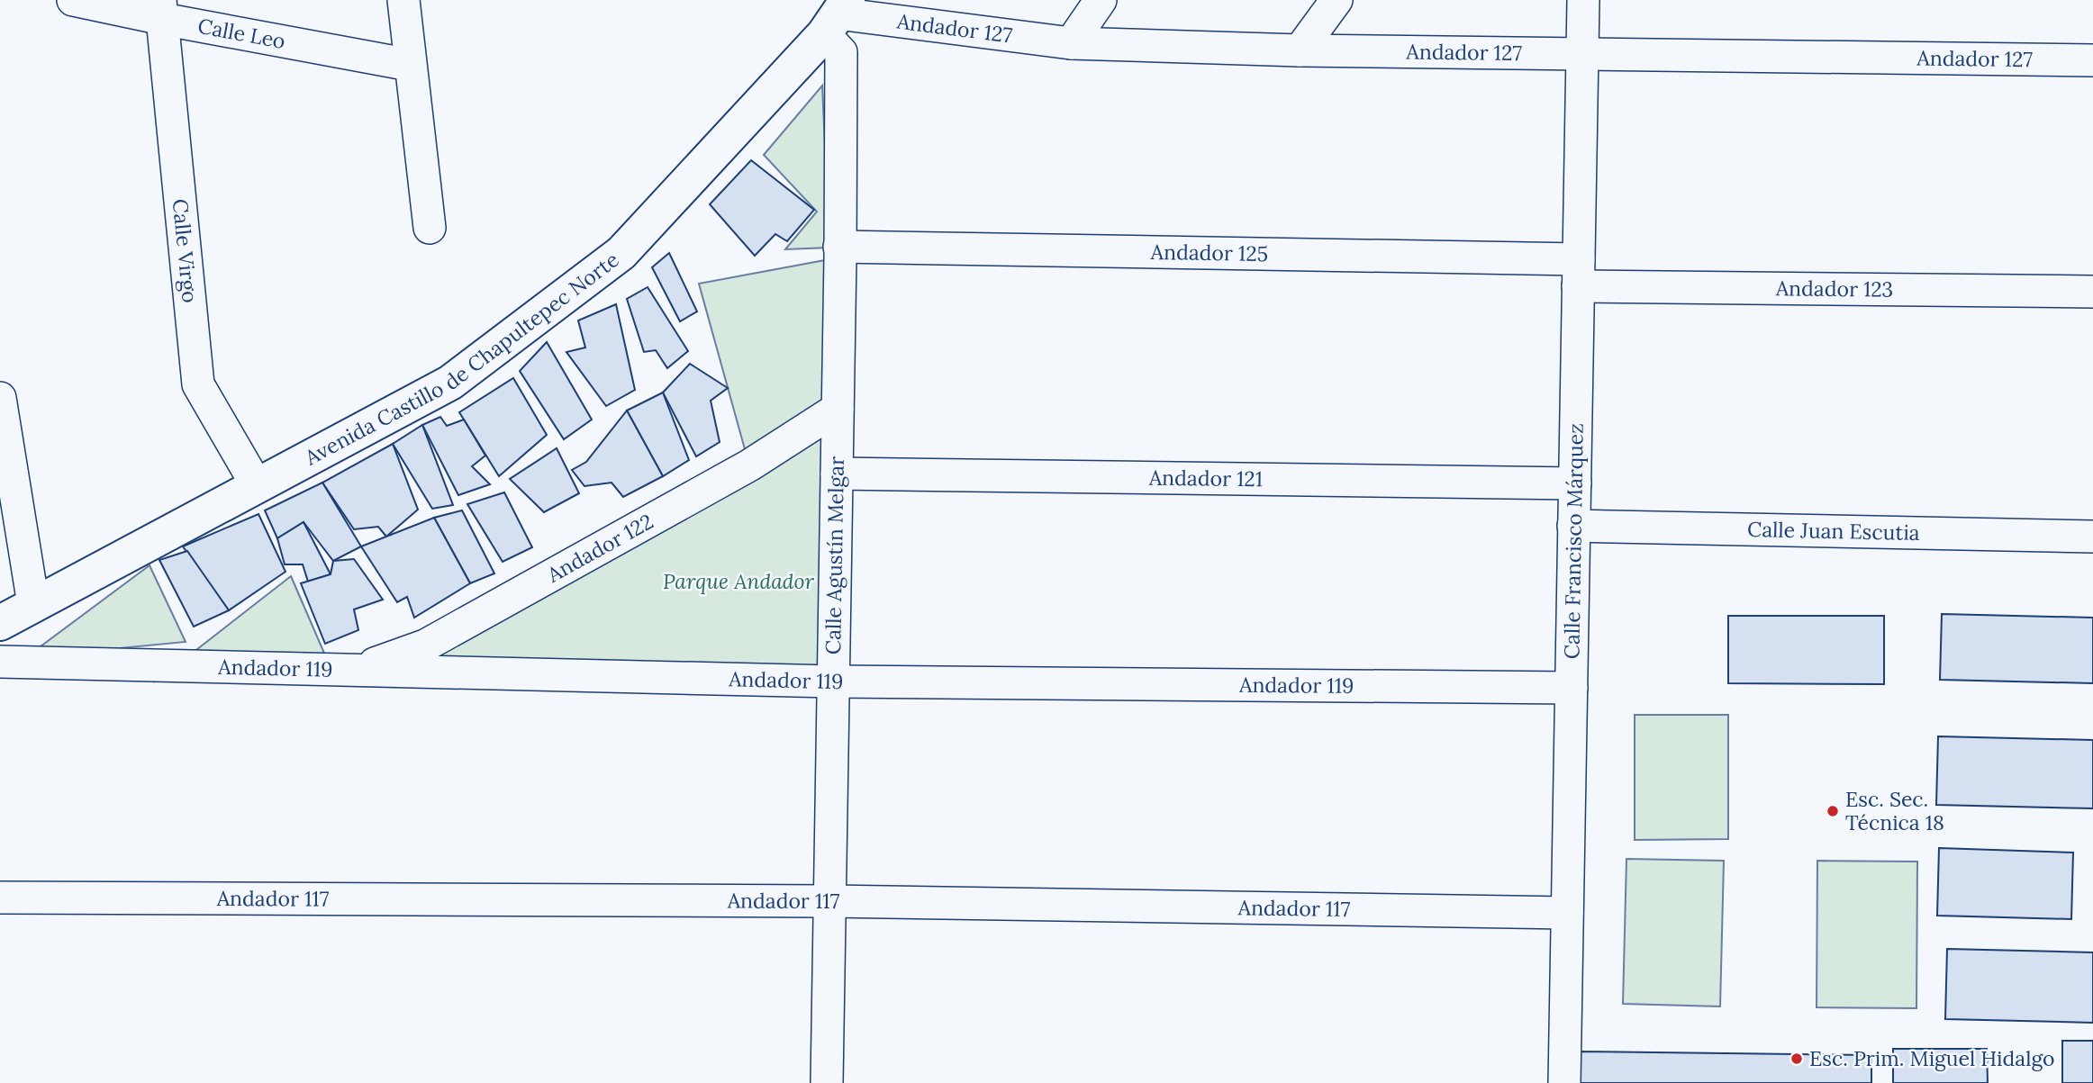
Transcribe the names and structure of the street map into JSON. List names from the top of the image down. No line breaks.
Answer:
{"streets":{"street":["Andador 127","Calle Leo","Calle Virgo","Andador 125","Andador 123","Avenida Castillo de Chapultepec Norte","Andador 121","Calle Juan Escutia","Calle Francisco Márquez","Andador 122","Calle Agustín Melgar","Andador 119","Andador 117"]},"crossings":[["Andador 127","Avenida Castillo de Chapultepec Norte"],["Andador 127","Calle Francisco Márquez"],["Andador 127","Calle Agustín Melgar"],["Calle Leo","Calle Virgo"],["Calle Virgo","Avenida Castillo de Chapultepec Norte"],["Andador 125","Andador 123"],["Andador 125","Calle Francisco Márquez"],["Andador 125","Calle Agustín Melgar"],["Andador 123","Calle Francisco Márquez"],["Avenida Castillo de Chapultepec Norte","Calle Agustín Melgar"],["Andador 121","Calle Francisco Márquez"],["Andador 121","Calle Agustín Melgar"],["Calle Juan Escutia","Calle Francisco Márquez"],["Calle Francisco Márquez","Andador 119"],["Calle Francisco Márquez","Andador 117"],["Andador 122","Calle Agustín Melgar"],["Andador 122","Andador 119"],["Calle Agustín Melgar","Andador 119"],["Calle Agustín Melgar","Andador 117"]],"parks":["Parque Andador"],"places":["Esc. Sec. Técnica 18","Esc. Prim. Miguel Hidalgo"]}
